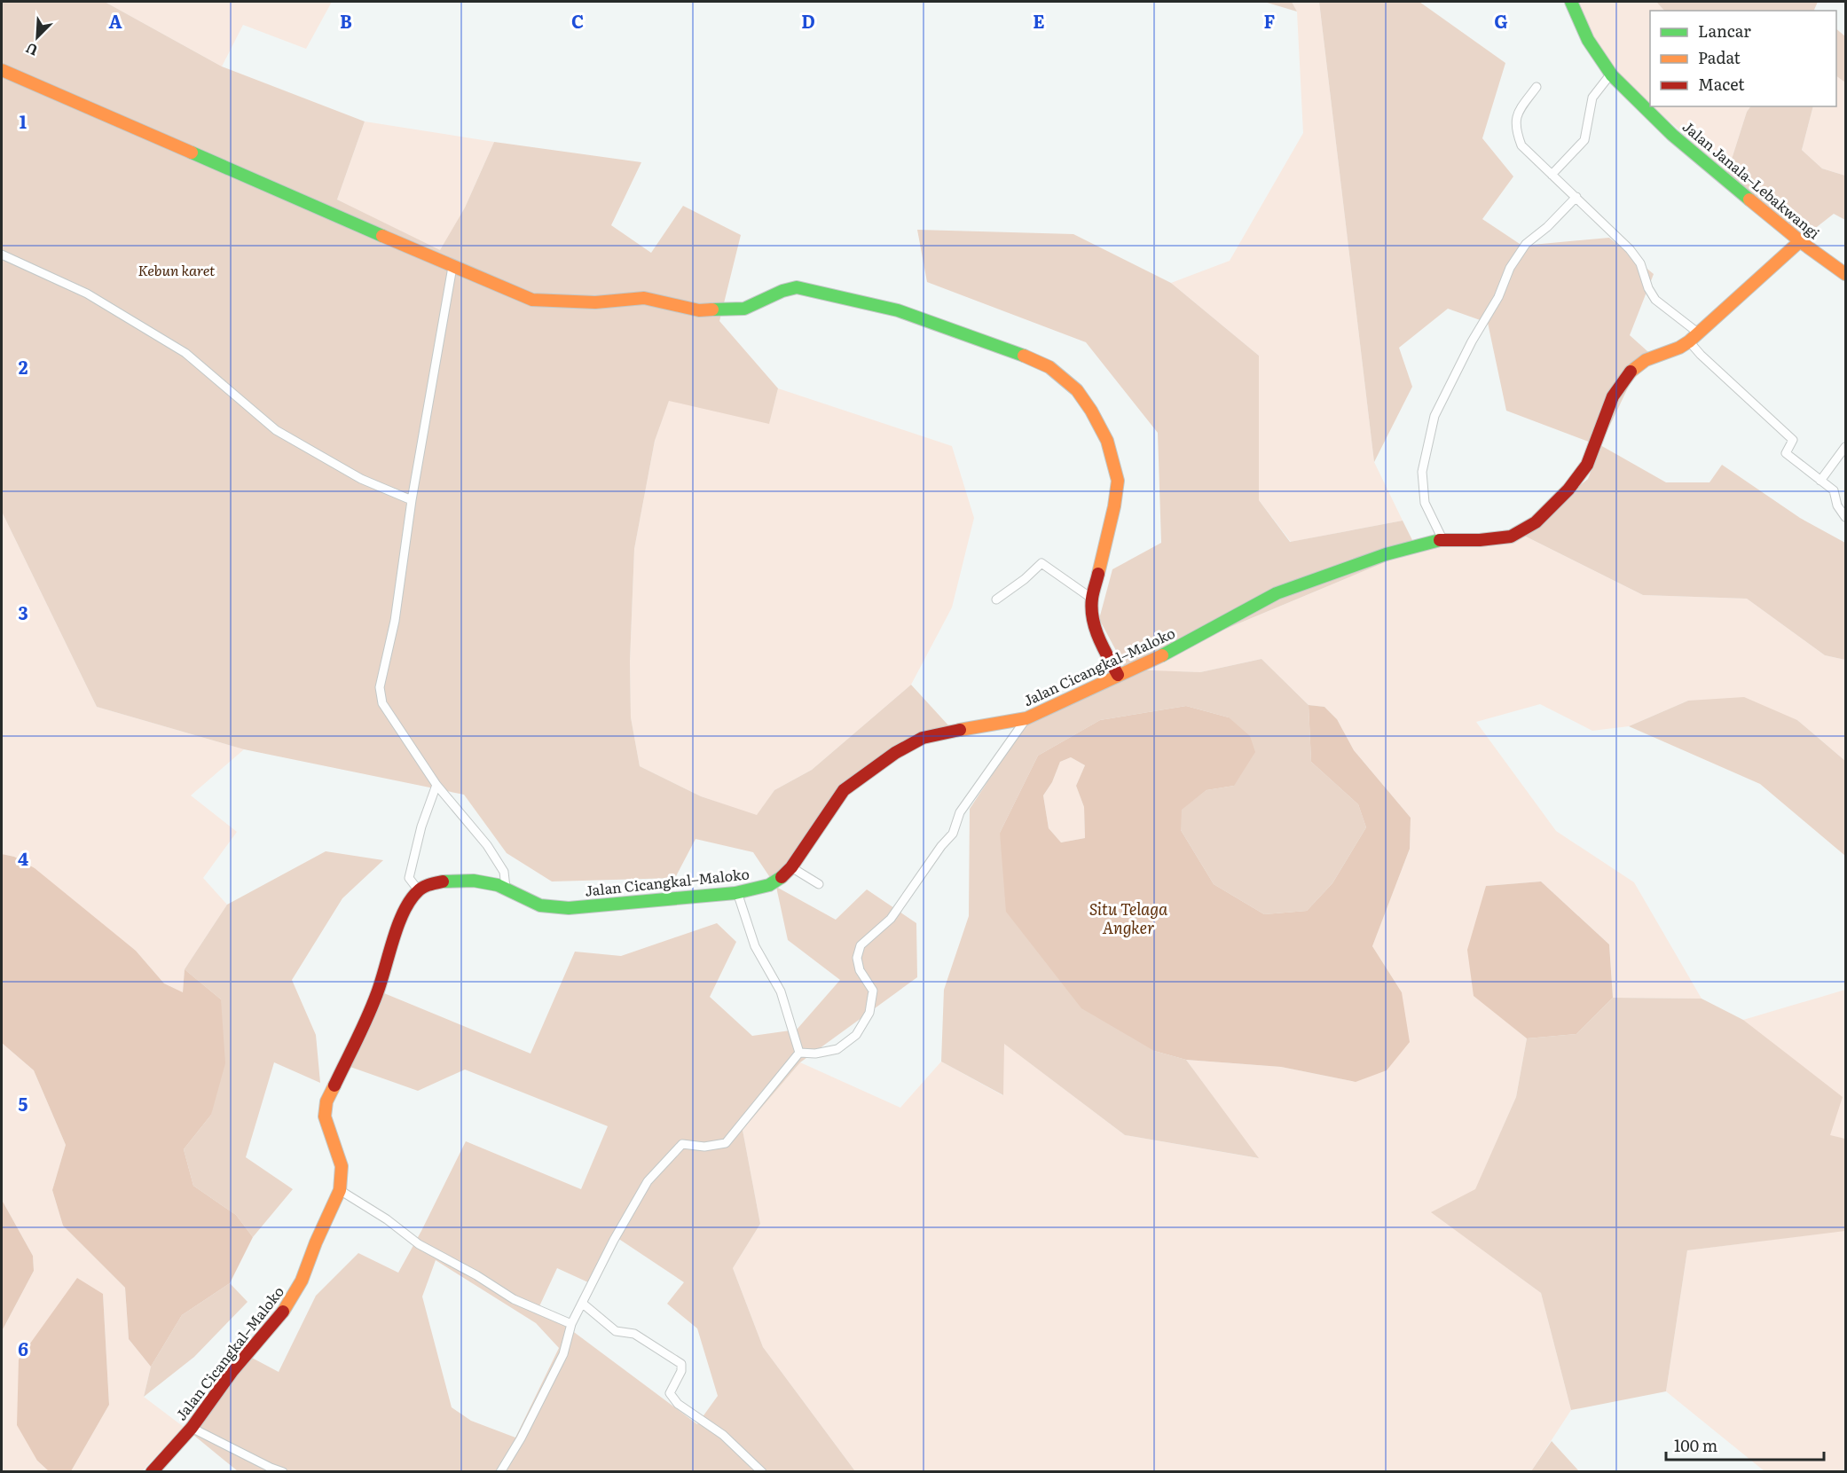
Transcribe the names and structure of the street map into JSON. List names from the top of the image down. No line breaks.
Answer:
{"streets":{"street":["Jalan Janala–Lebakwangi","Jalan Cicangkal–Maloko"]},"crossings":[["Jalan Janala–Lebakwangi","Jalan Cicangkal–Maloko"]],"water":["Situ Telaga Angker"],"parks":["Kebun karet"],"legend":["Lancar","Padat","Macet"],"scale_bar":"100 m","north":"bottom left","grid":{"columns":["A","B","C","D","E","F","G"],"rows":["1","2","3","4","5","6"]}}
